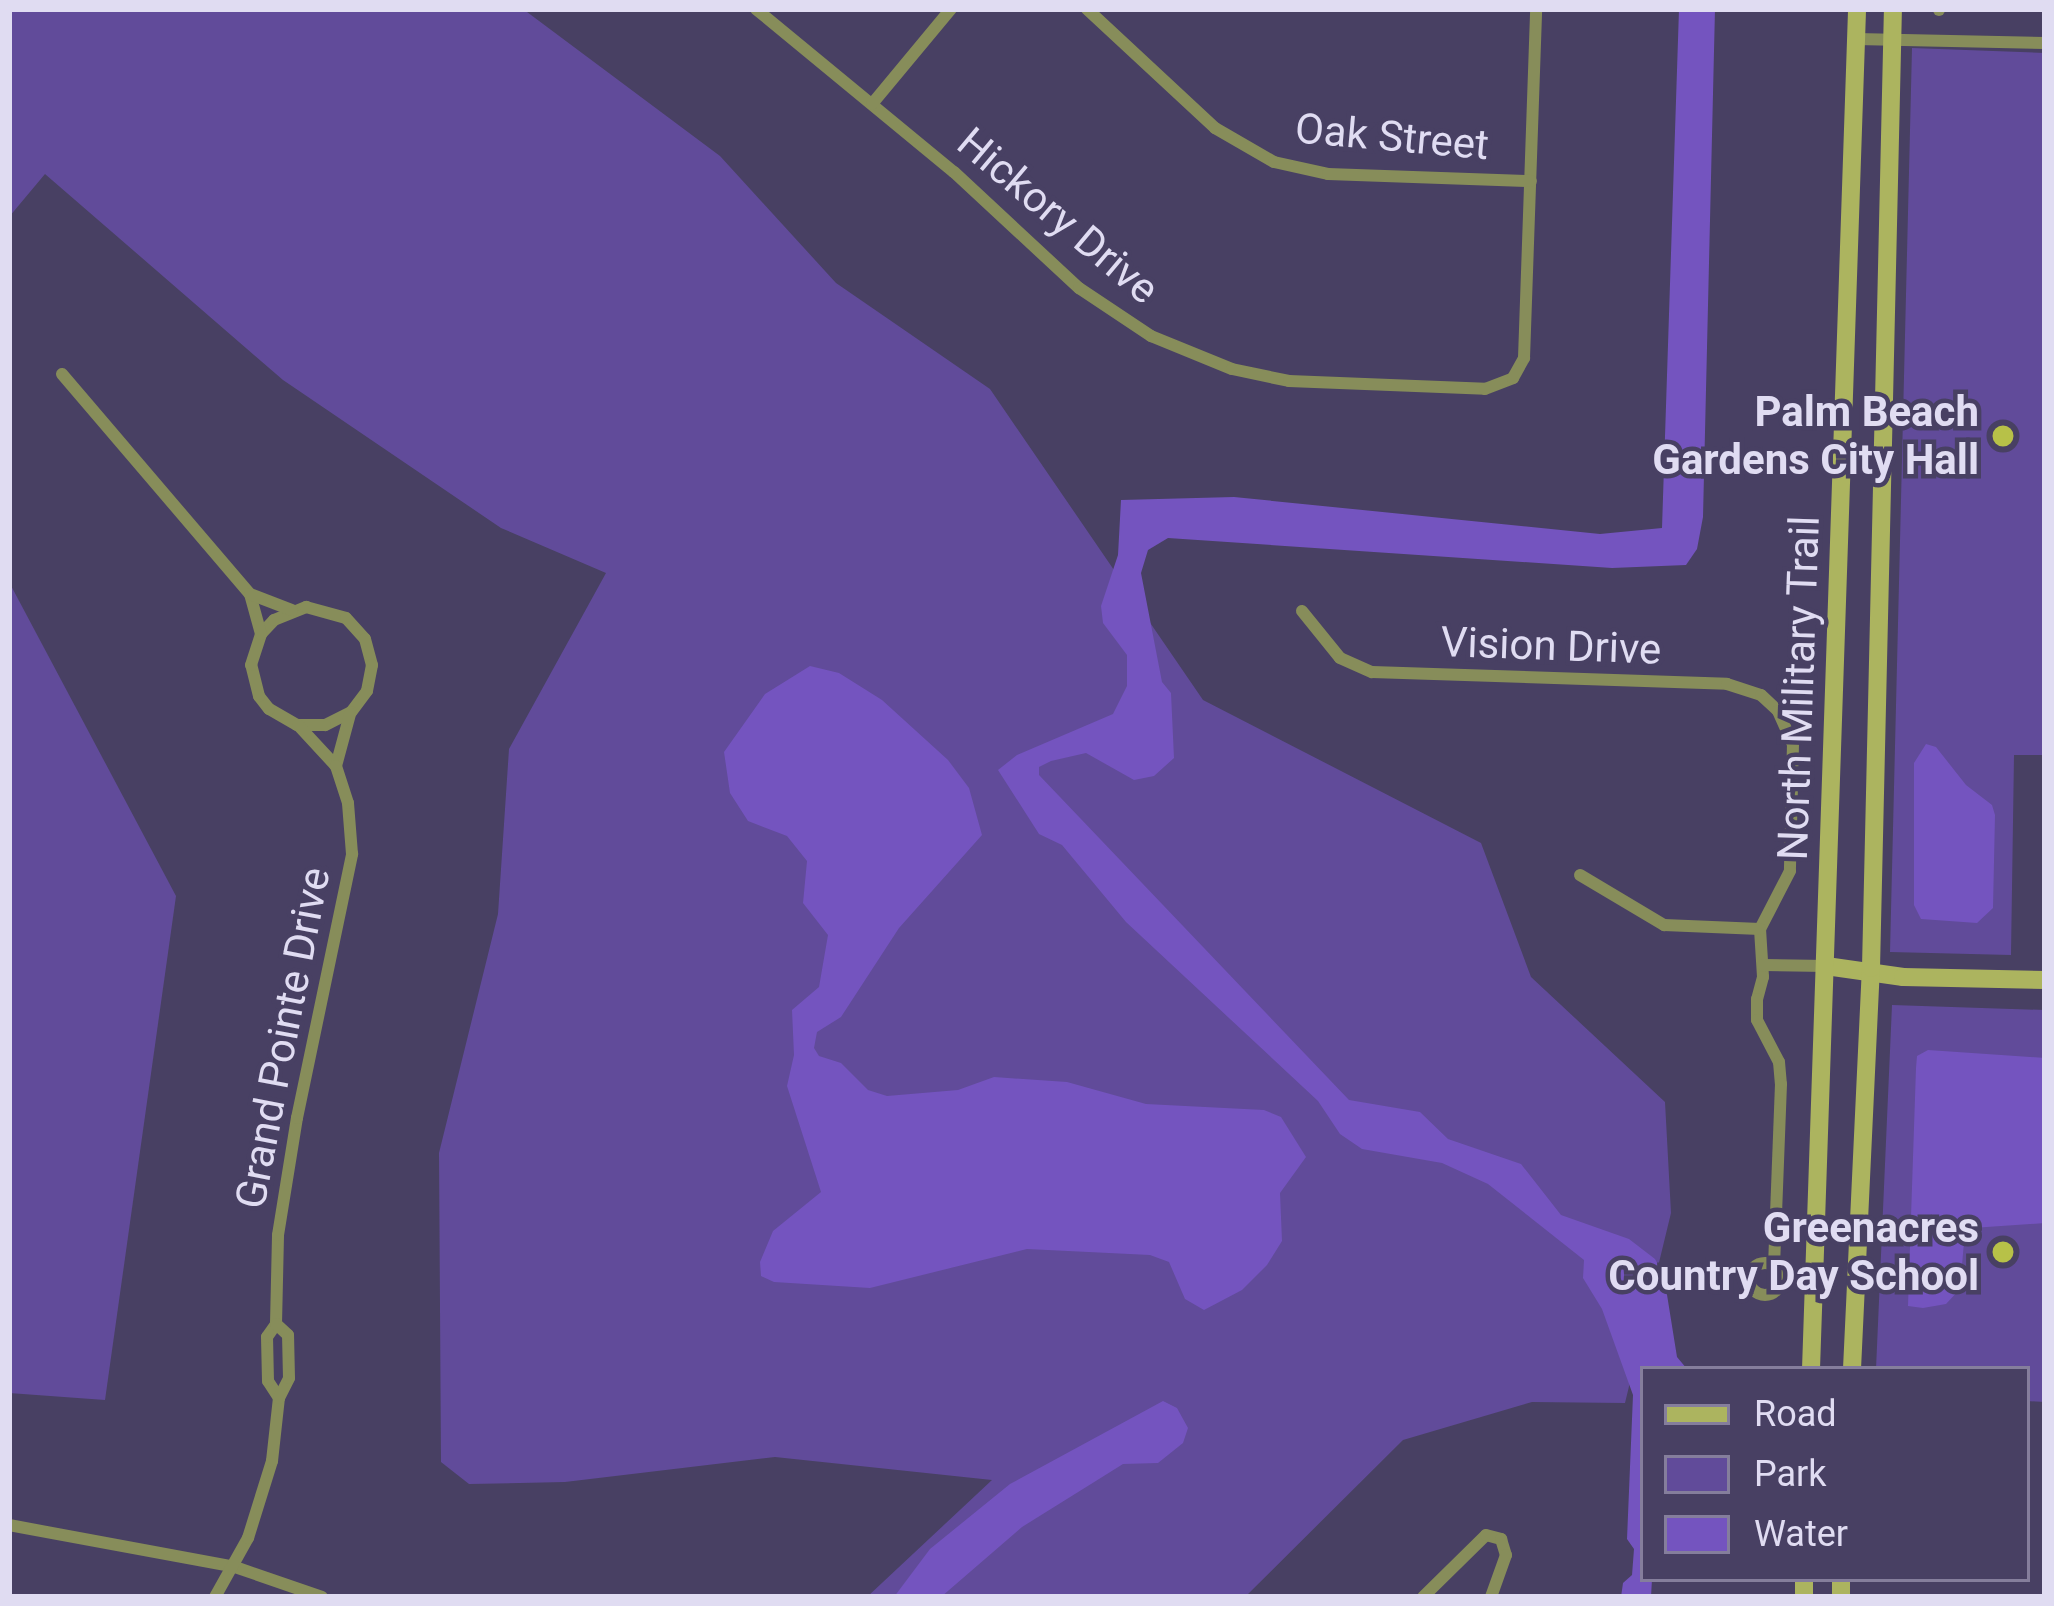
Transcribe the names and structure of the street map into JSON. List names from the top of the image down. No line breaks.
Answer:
{"streets":{"main road":["North Military Trail"],"street":["Oak Street","Hickory Drive","Vision Drive","Grand Pointe Drive"]},"crossings":[["Oak Street","Hickory Drive"]],"places":["Palm Beach Gardens City Hall","Greenacres Country Day School"],"legend":["Road","Park","Water"]}
